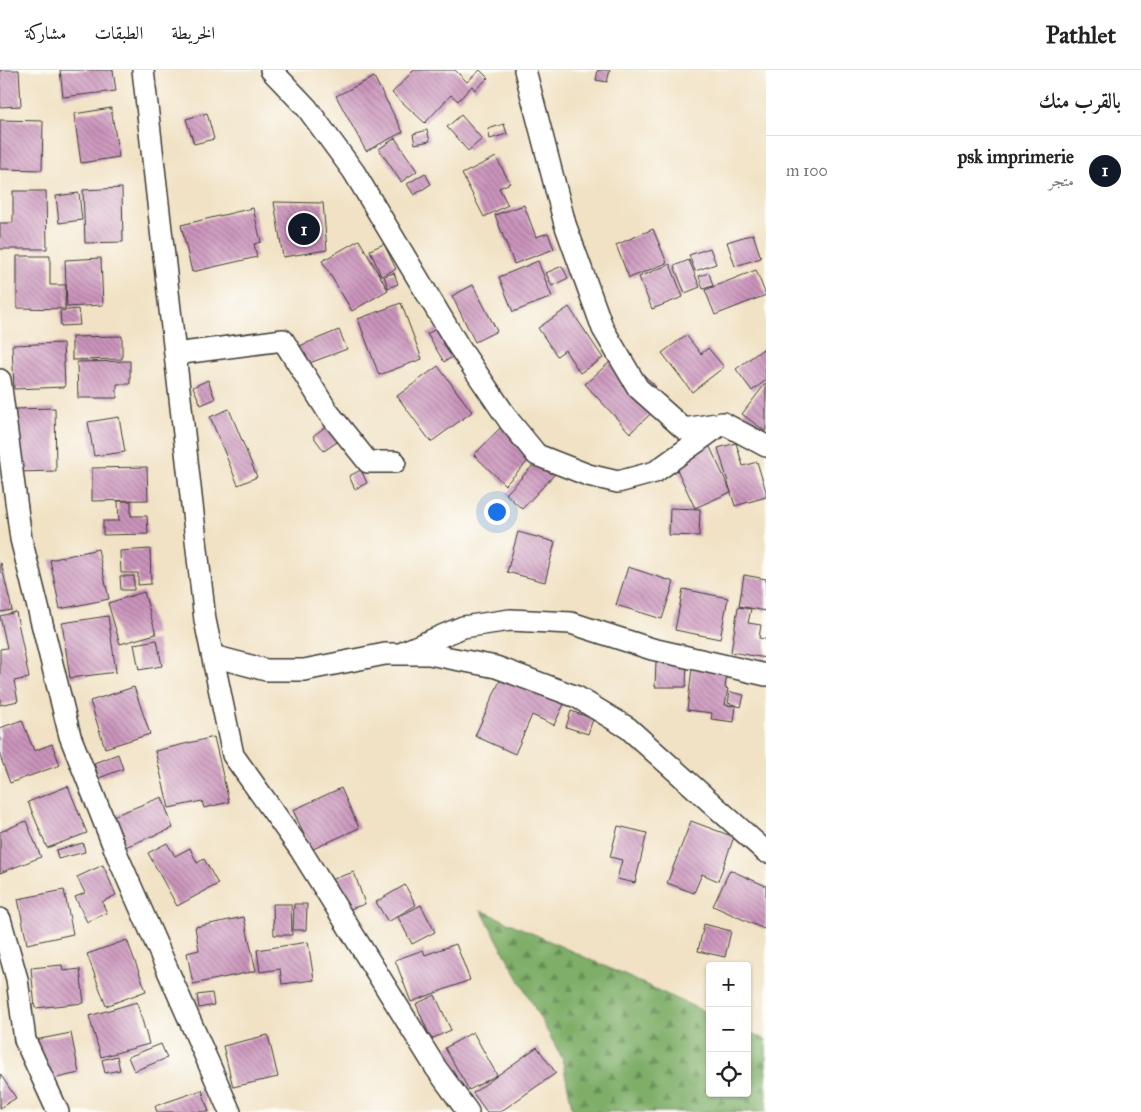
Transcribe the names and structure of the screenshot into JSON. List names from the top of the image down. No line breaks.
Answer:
{"page":{"header":"Pathlet","nav":["الخريطة","الطبقات","مشاركة"],"heading":"بالقرب منك","list":[{"mark":"1","name":"psk imprimerie","note":"متجر","value":"100 m"}],"pins":"1","map_buttons":["+","−"]}}
